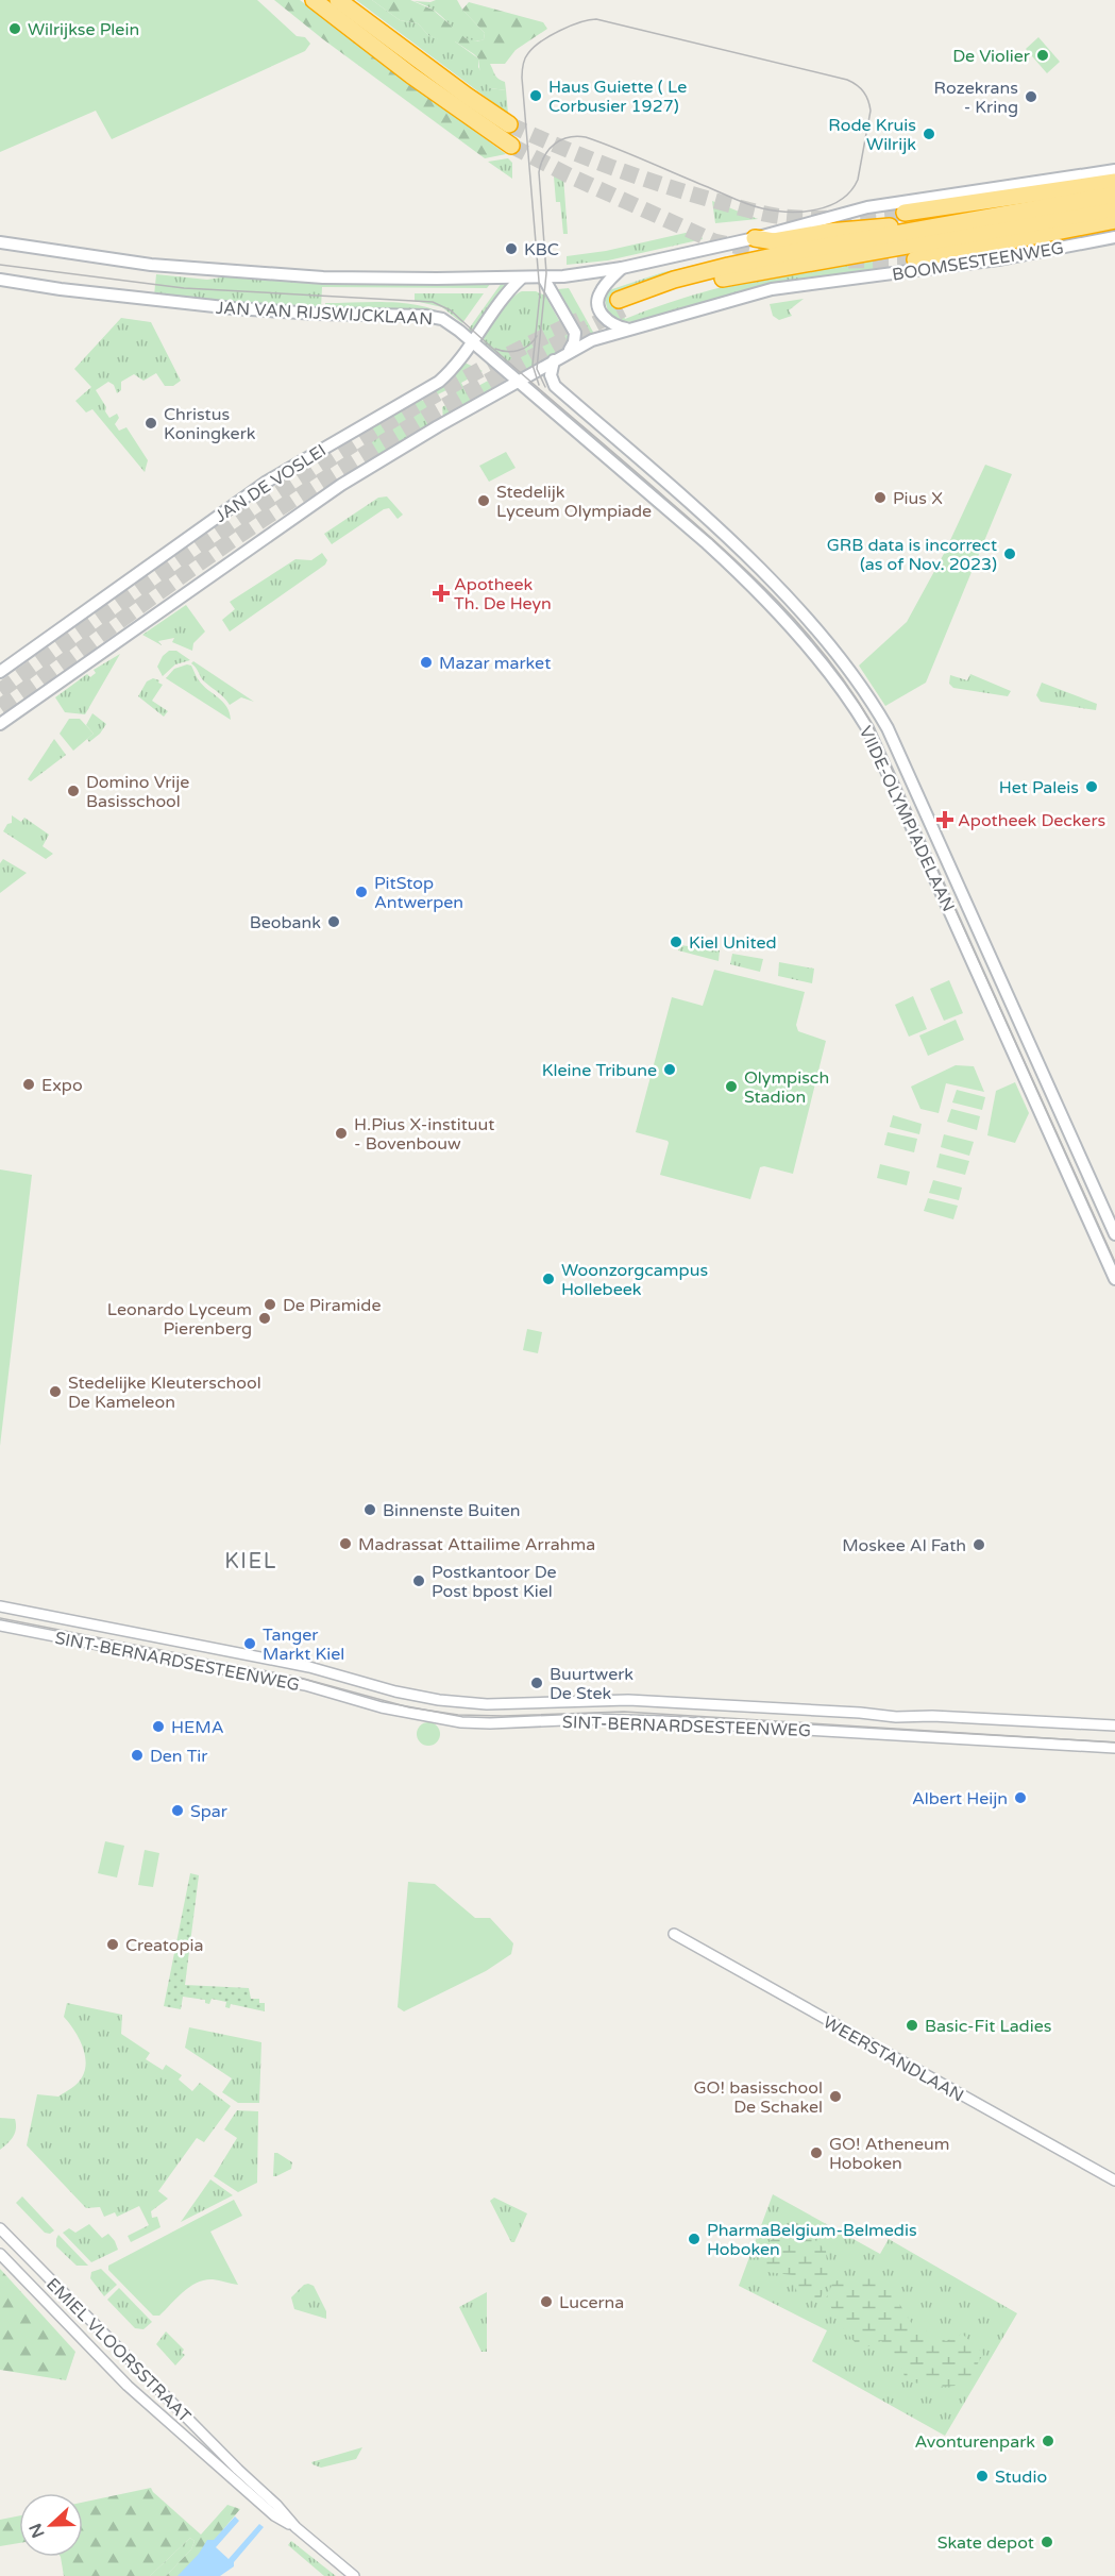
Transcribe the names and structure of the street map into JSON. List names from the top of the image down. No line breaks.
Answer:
{"streets":{"main road":["BOOMSESTEENWEG","JAN VAN RIJSWIJCKLAAN","JAN DE VOSLEI","VIIDE-OLYMPIADELAAN"],"street":["SINT-BERNARDSESTEENWEG","WEERSTANDLAAN","EMIEL VLOORSSTRAAT"]},"crossings":[["JAN VAN RIJSWIJCKLAAN","JAN DE VOSLEI"],["JAN VAN RIJSWIJCKLAAN","VIIDE-OLYMPIADELAAN"],["JAN DE VOSLEI","VIIDE-OLYMPIADELAAN"]],"districts":["KIEL"],"places":{"other":["Wilrijkse Plein","De Violier","Haus Guiette ( Le Corbusier 1927)","Rozekrans - Kring","Rode Kruis Wilrijk","KBC","Christus Koningkerk","Pius X","Stedelijk Lyceum Olympiade","GRB data is incorrect (as of Nov. 2023)","Mazar market","Het Paleis","Domino Vrije Basisschool","PitStop Antwerpen","Beobank","Kiel United","Kleine Tribune","Expo","Olympisch Stadion","H.Pius X-instituut - Bovenbouw","Woonzorgcampus Hollebeek","De Piramide","Leonardo Lyceum Pierenberg","Stedelijke Kleuterschool De Kameleon","Binnenste Buiten","Madrassat Attailime Arrahma","Moskee Al Fath","Postkantoor De Post bpost Kiel","Tanger Markt Kiel","Buurtwerk De Stek","HEMA","Den Tir","Albert Heijn","Spar","Creatopia","Basic-Fit Ladies","GO! basisschool De Schakel","GO! Atheneum Hoboken","PharmaBelgium-Belmedis Hoboken","Lucerna","Avonturenpark","Studio","Skate depot"],"health":["Apotheek Th. De Heyn","Apotheek Deckers"]},"north":"left"}
